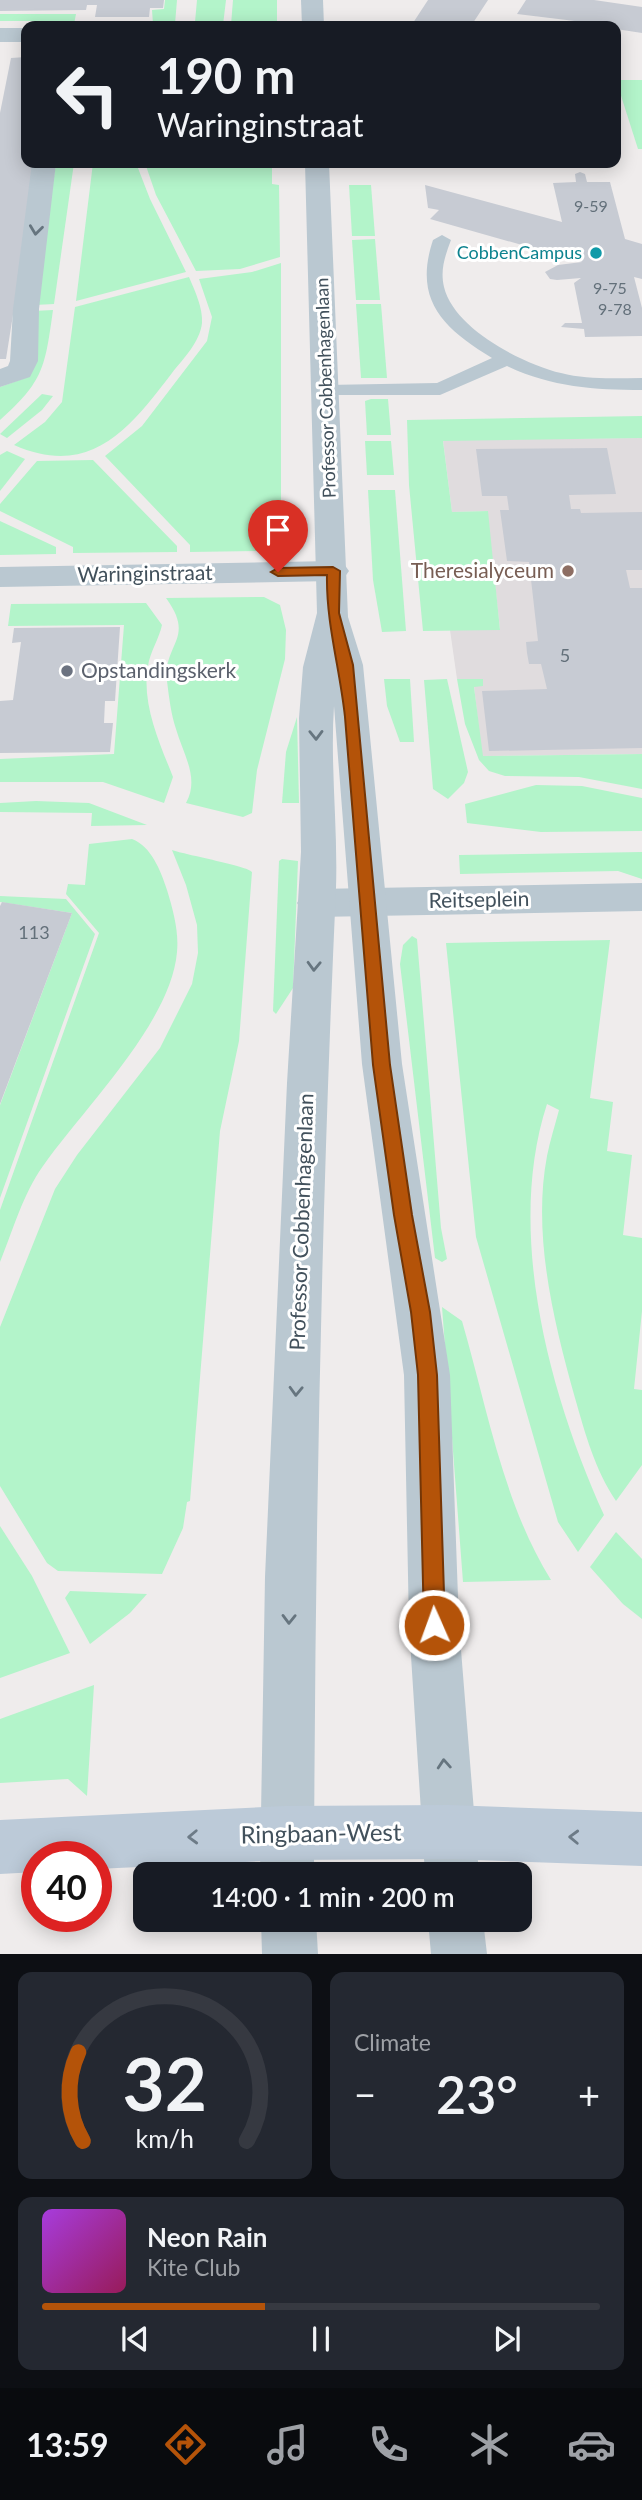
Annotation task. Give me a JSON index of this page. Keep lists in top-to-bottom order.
{
  "streets": {
    "main road": ["Ringbaan-West"],
    "street": ["Professor Cobbenhagenlaan", "Waringinstraat", "Reitseplein"]
  },
  "crossings": [
    ["Professor Cobbenhagenlaan", "Waringinstraat"],
    ["Professor Cobbenhagenlaan", "Reitseplein"],
    ["Professor Cobbenhagenlaan", "Ringbaan-West"]
  ],
  "one_way": ["Ringbaan-West"],
  "places": ["CobbenCampus", "Theresialyceum", "Opstandingskerk"],
  "house_numbers": [
    "9-59",
    "9-75",
    "9-78",
    "5",
    "113"
  ],
  "page": {
    "turn": ["190 m", "Waringinstraat"],
    "limit": "40",
    "trip": "14:00 · 1 min · 200 m",
    "tile": "Climate",
    "heat": ["−", "23°", "+"],
    "song": ["Neon Rain", "Kite Club"],
    "tabs": "13:59",
    "gauge": ["32", "km/h"]
  }
}
